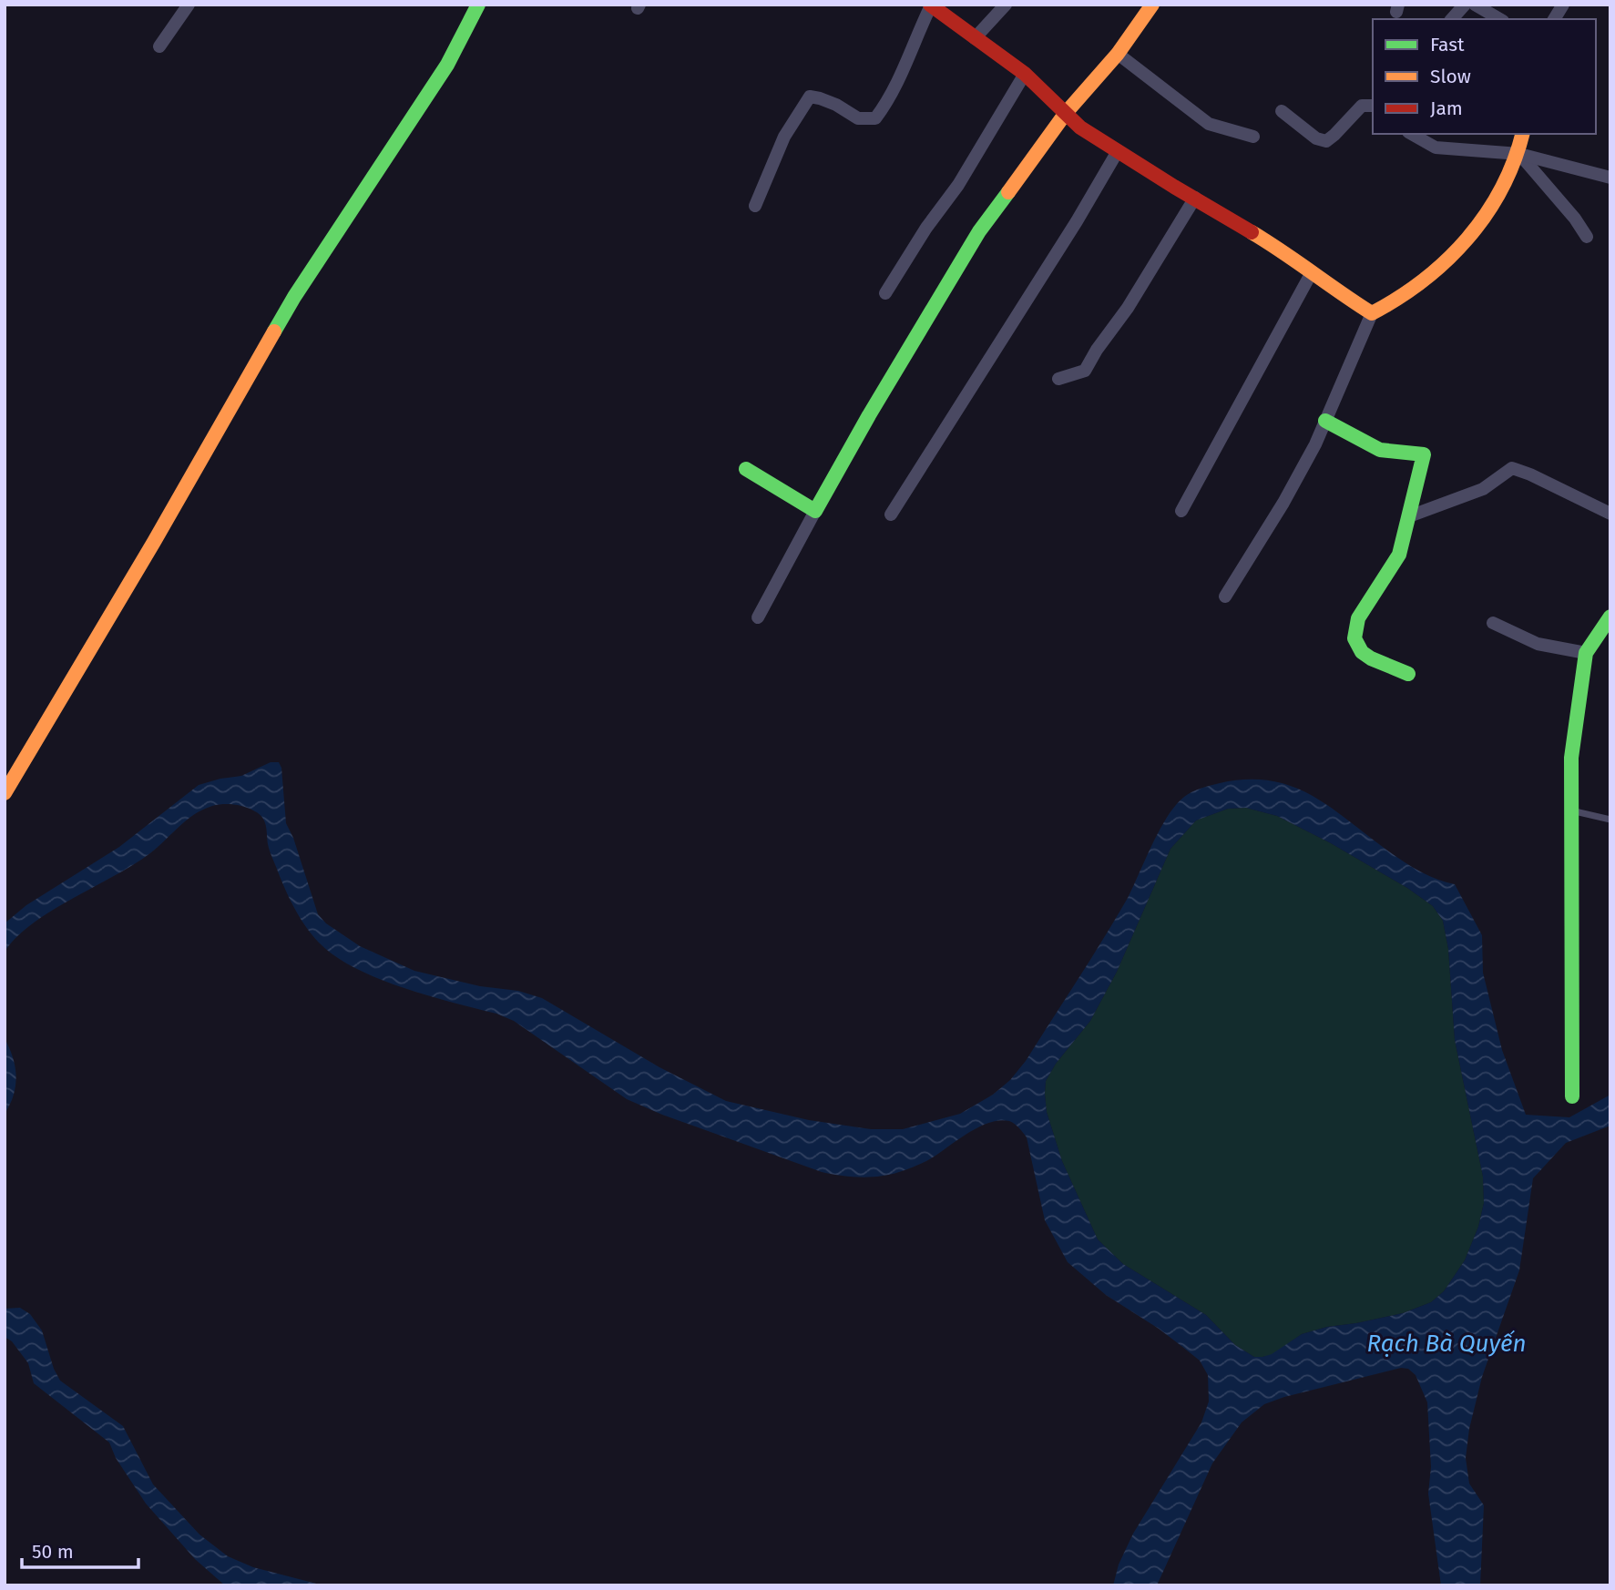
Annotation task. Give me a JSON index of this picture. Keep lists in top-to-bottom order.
{
  "water": ["Rạch Bà Quyến"],
  "legend": ["Fast", "Slow", "Jam"],
  "scale_bar": "50 m"
}
